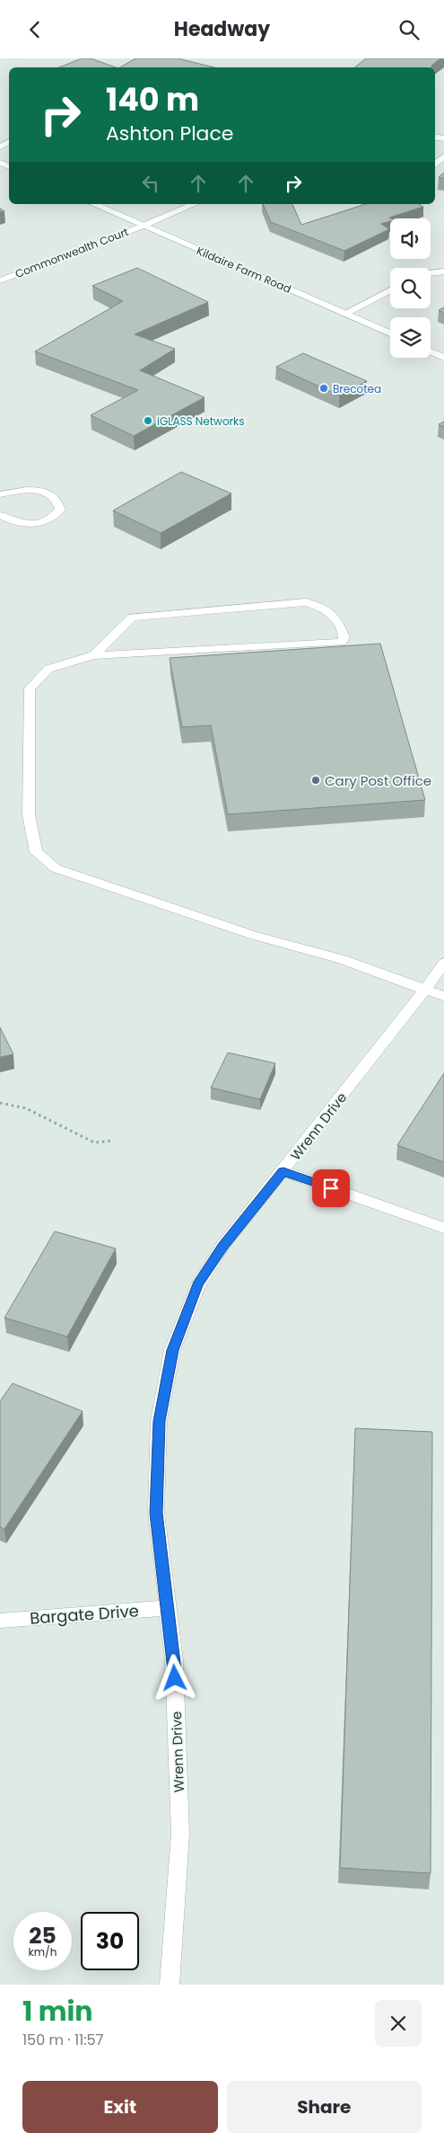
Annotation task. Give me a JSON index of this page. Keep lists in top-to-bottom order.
{
  "streets": {
    "street": [
      "Commonwealth Court",
      "Kildaire Farm Road",
      "Wrenn Drive",
      "Bargate Drive"
    ]
  },
  "crossings": [
    ["Commonwealth Court", "Kildaire Farm Road"],
    ["Wrenn Drive", "Bargate Drive"]
  ],
  "places": ["Brecotea", "iGLASS Networks", "Cary Post Office"],
  "page": {
    "header": "Headway",
    "turn": ["140 m", "Ashton Place"],
    "speed": "25 km/h",
    "limit": "30",
    "heading": ["1 min", "150 m · 11:57"],
    "buttons": ["Exit", "Share"]
  }
}
